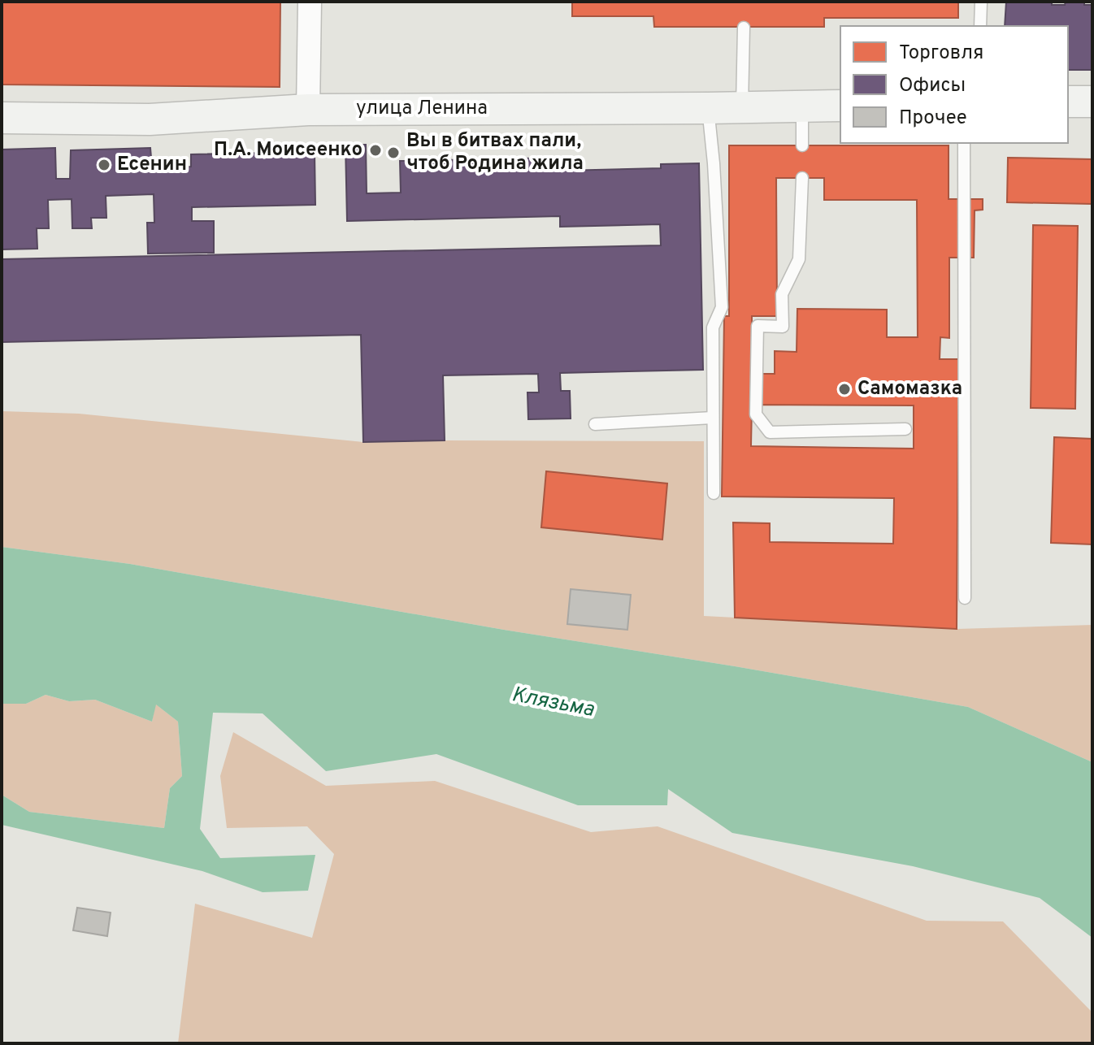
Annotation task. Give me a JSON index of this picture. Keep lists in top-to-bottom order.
{
  "streets": {
    "main road": ["улица Ленина"]
  },
  "water": ["Клязьма"],
  "places": [
    "П.А. Моисеенко",
    "Вы в битвах пали, чтоб Родина жила",
    "Есенин",
    "Самомазка"
  ],
  "legend": ["Торговля", "Офисы", "Прочее"]
}
